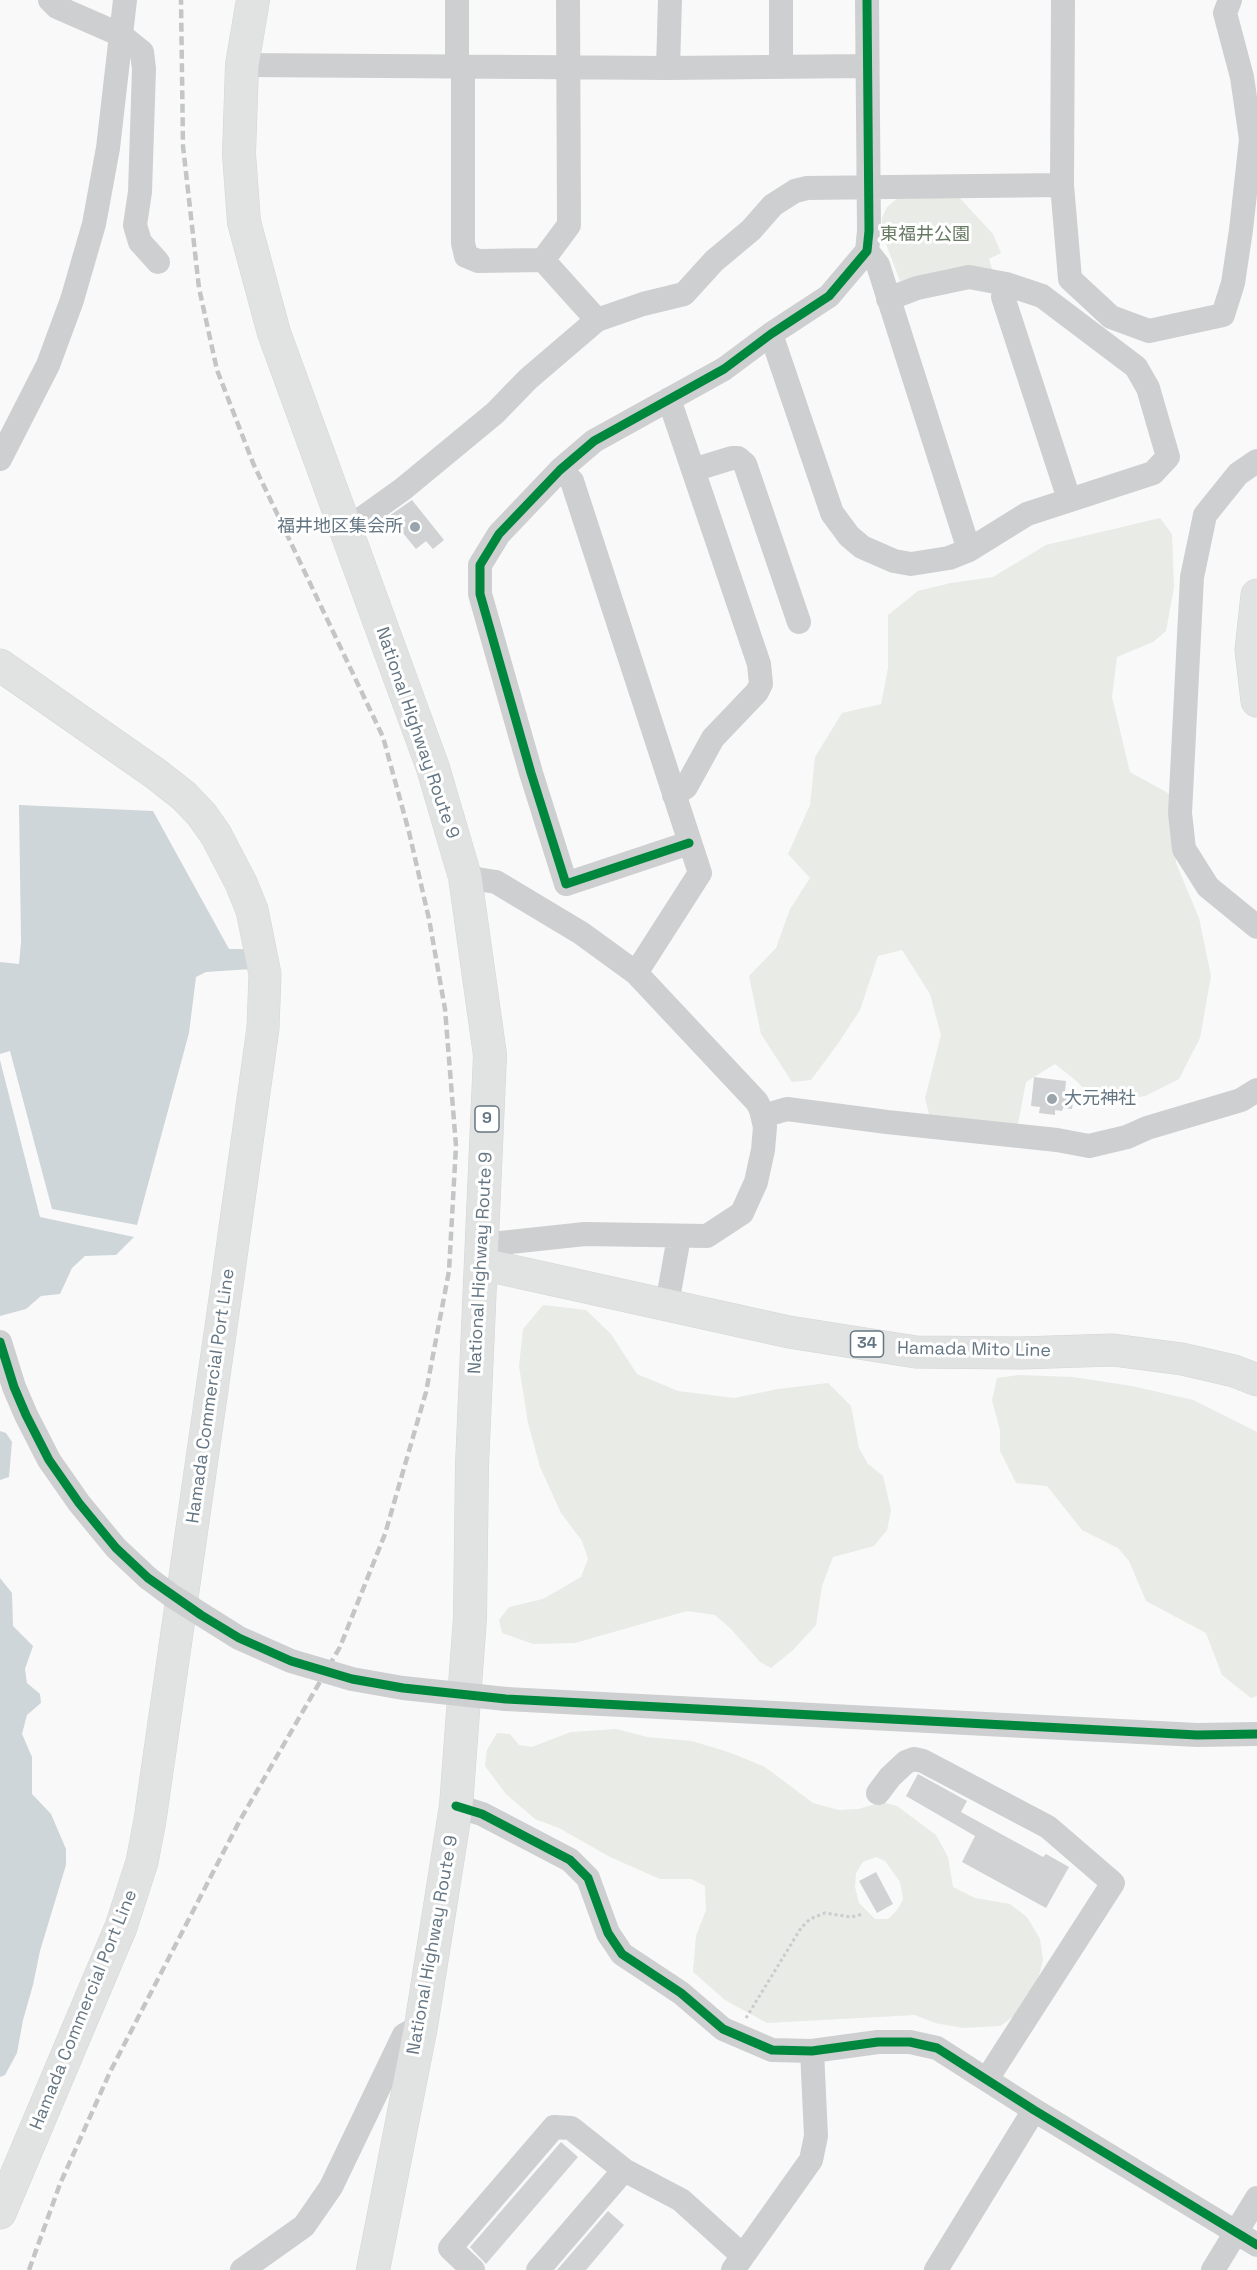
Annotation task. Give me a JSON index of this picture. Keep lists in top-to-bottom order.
{
  "streets": {
    "highway": ["National Highway Route 9", "9"],
    "main road": ["34", "Hamada Mito Line", "Hamada Commercial Port Line"]
  },
  "crossings": [
    ["National Highway Route 9", "Hamada Mito Line"]
  ],
  "parks": ["東福井公園"],
  "places": ["福井地区集会所", "大元神社"]
}
